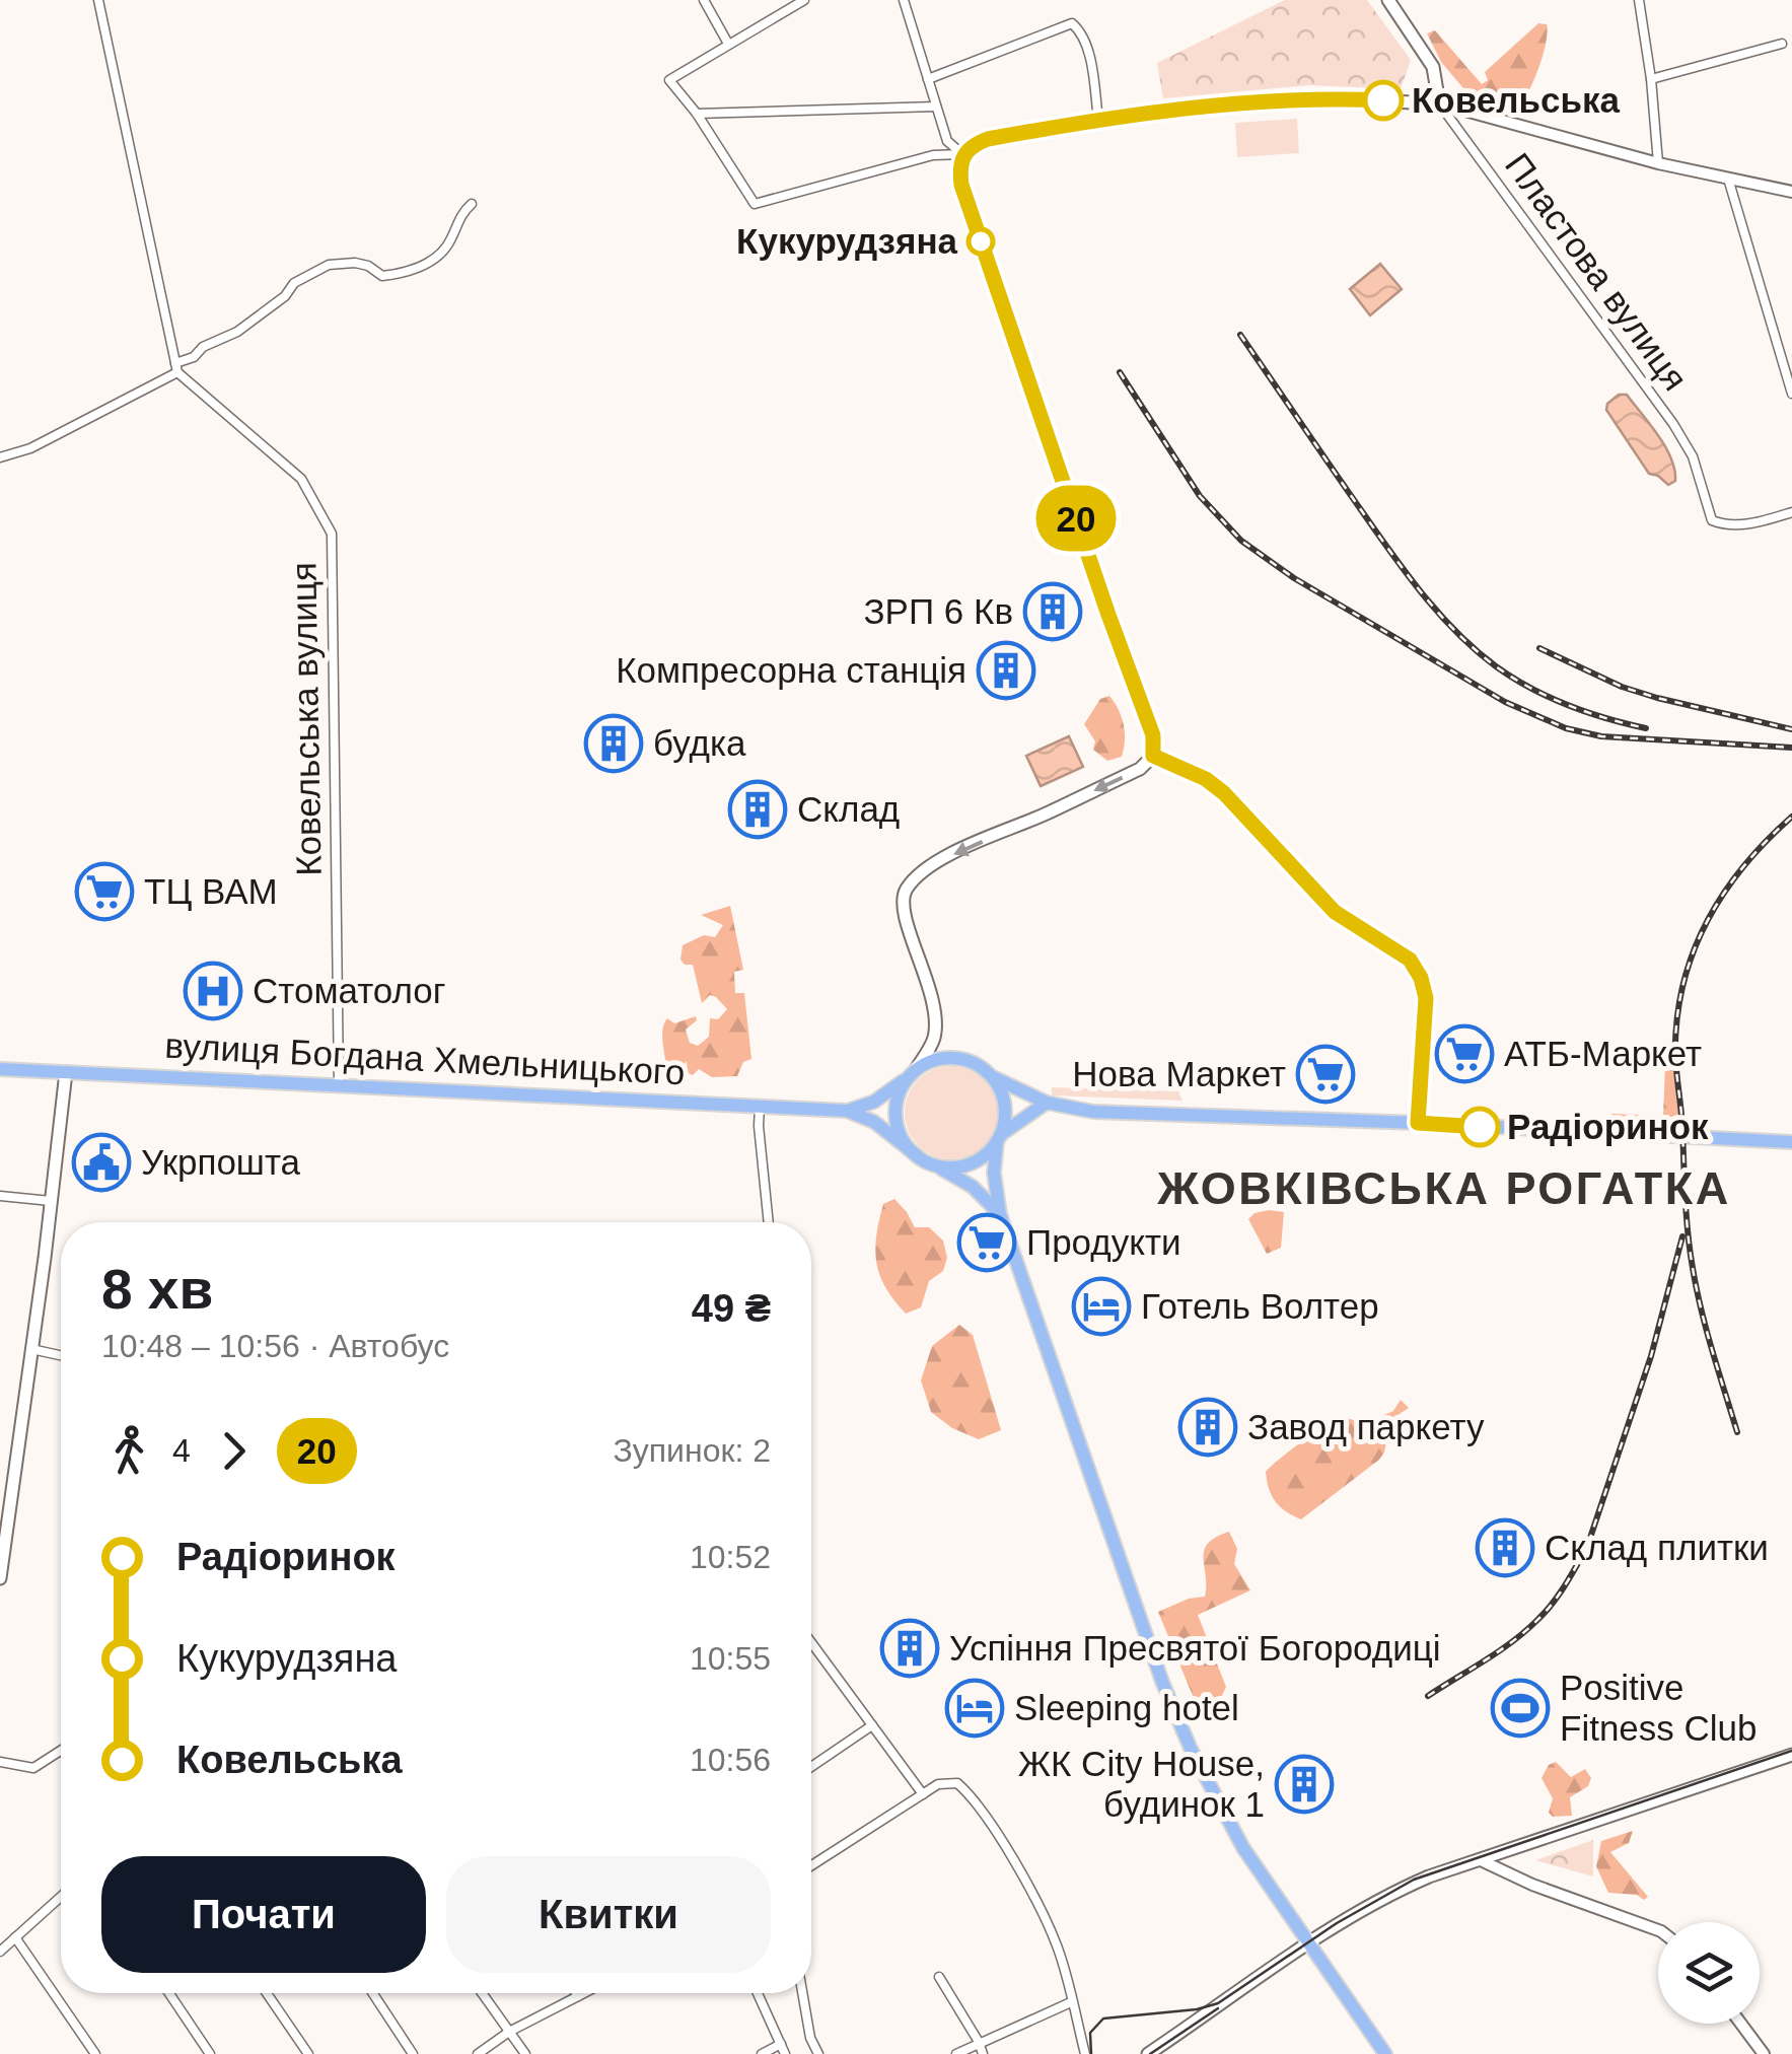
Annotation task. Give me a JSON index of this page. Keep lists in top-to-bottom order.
{
  "streets": {
    "main road": ["Пластова вулиця", "вулиця Богдана Хмельницького"],
    "street": ["Ковельська вулиця"]
  },
  "crossings": [
    ["Ковельська вулиця", "вулиця Богдана Хмельницького"]
  ],
  "districts": ["ЖОВКІВСЬКА РОГАТКА"],
  "places": {
    "other": ["Ковельська", "Кукурудзяна", "Радіоринок"],
    "building": [
      "ЗРП 6 Кв",
      "Компресорна станція",
      "будка",
      "Склад",
      "Завод паркету",
      "Склад плитки",
      "Успіння Пресвятої Богородиці",
      "ЖК City House, будинок 1"
    ],
    "supermarket": [
      "ТЦ ВАМ",
      "АТБ-Маркет",
      "Нова Маркет",
      "Продукти"
    ],
    "hospital": ["Стоматолог"],
    "public building": ["Укрпошта"],
    "hotel": ["Готель Волтер", "Sleeping hotel"],
    "sports": ["Positive Fitness Club"]
  },
  "lines": ["bus line 20"],
  "page": {
    "on_map": "20",
    "heading": ["8 хв", "10:48 – 10:56 · Автобус", "49 ₴"],
    "legs": ["4", "20", "Зупинок: 2"],
    "list": [
      {
        "name": "Радіоринок",
        "value": "10:52"
      },
      {
        "name": "Кукурудзяна",
        "value": "10:55"
      },
      {
        "name": "Ковельська",
        "value": "10:56"
      }
    ],
    "buttons": ["Почати", "Квитки"]
  }
}
